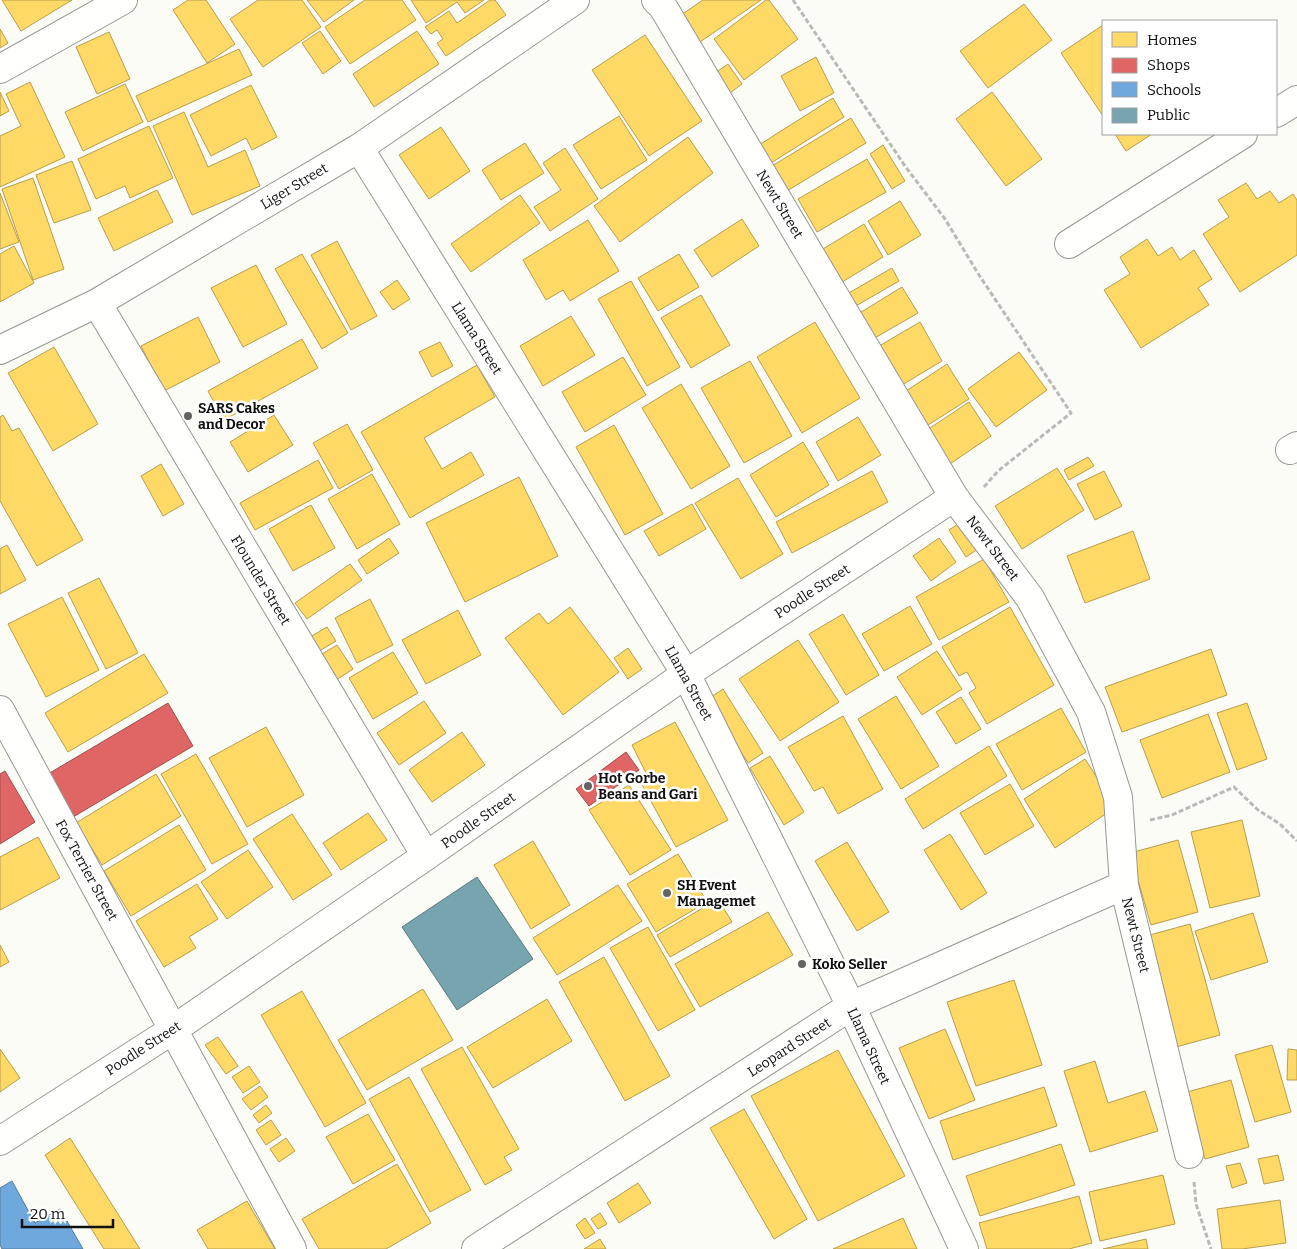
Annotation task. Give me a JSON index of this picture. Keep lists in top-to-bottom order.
{
  "streets": {
    "street": [
      "Liger Street",
      "Newt Street",
      "Llama Street",
      "Flounder Street",
      "Poodle Street",
      "Fox Terrier Street",
      "Leopard Street"
    ]
  },
  "crossings": [
    ["Liger Street", "Llama Street"],
    ["Liger Street", "Flounder Street"],
    ["Newt Street", "Poodle Street"],
    ["Newt Street", "Leopard Street"],
    ["Llama Street", "Poodle Street"],
    ["Llama Street", "Leopard Street"],
    ["Flounder Street", "Poodle Street"],
    ["Poodle Street", "Fox Terrier Street"]
  ],
  "places": [
    "SARS Cakes and Decor",
    "Hot Gorbe Beans and Gari",
    "SH Event Managemet",
    "Koko Seller"
  ],
  "legend": [
    "Homes",
    "Shops",
    "Schools",
    "Public"
  ],
  "scale_bar": "20 m"
}
